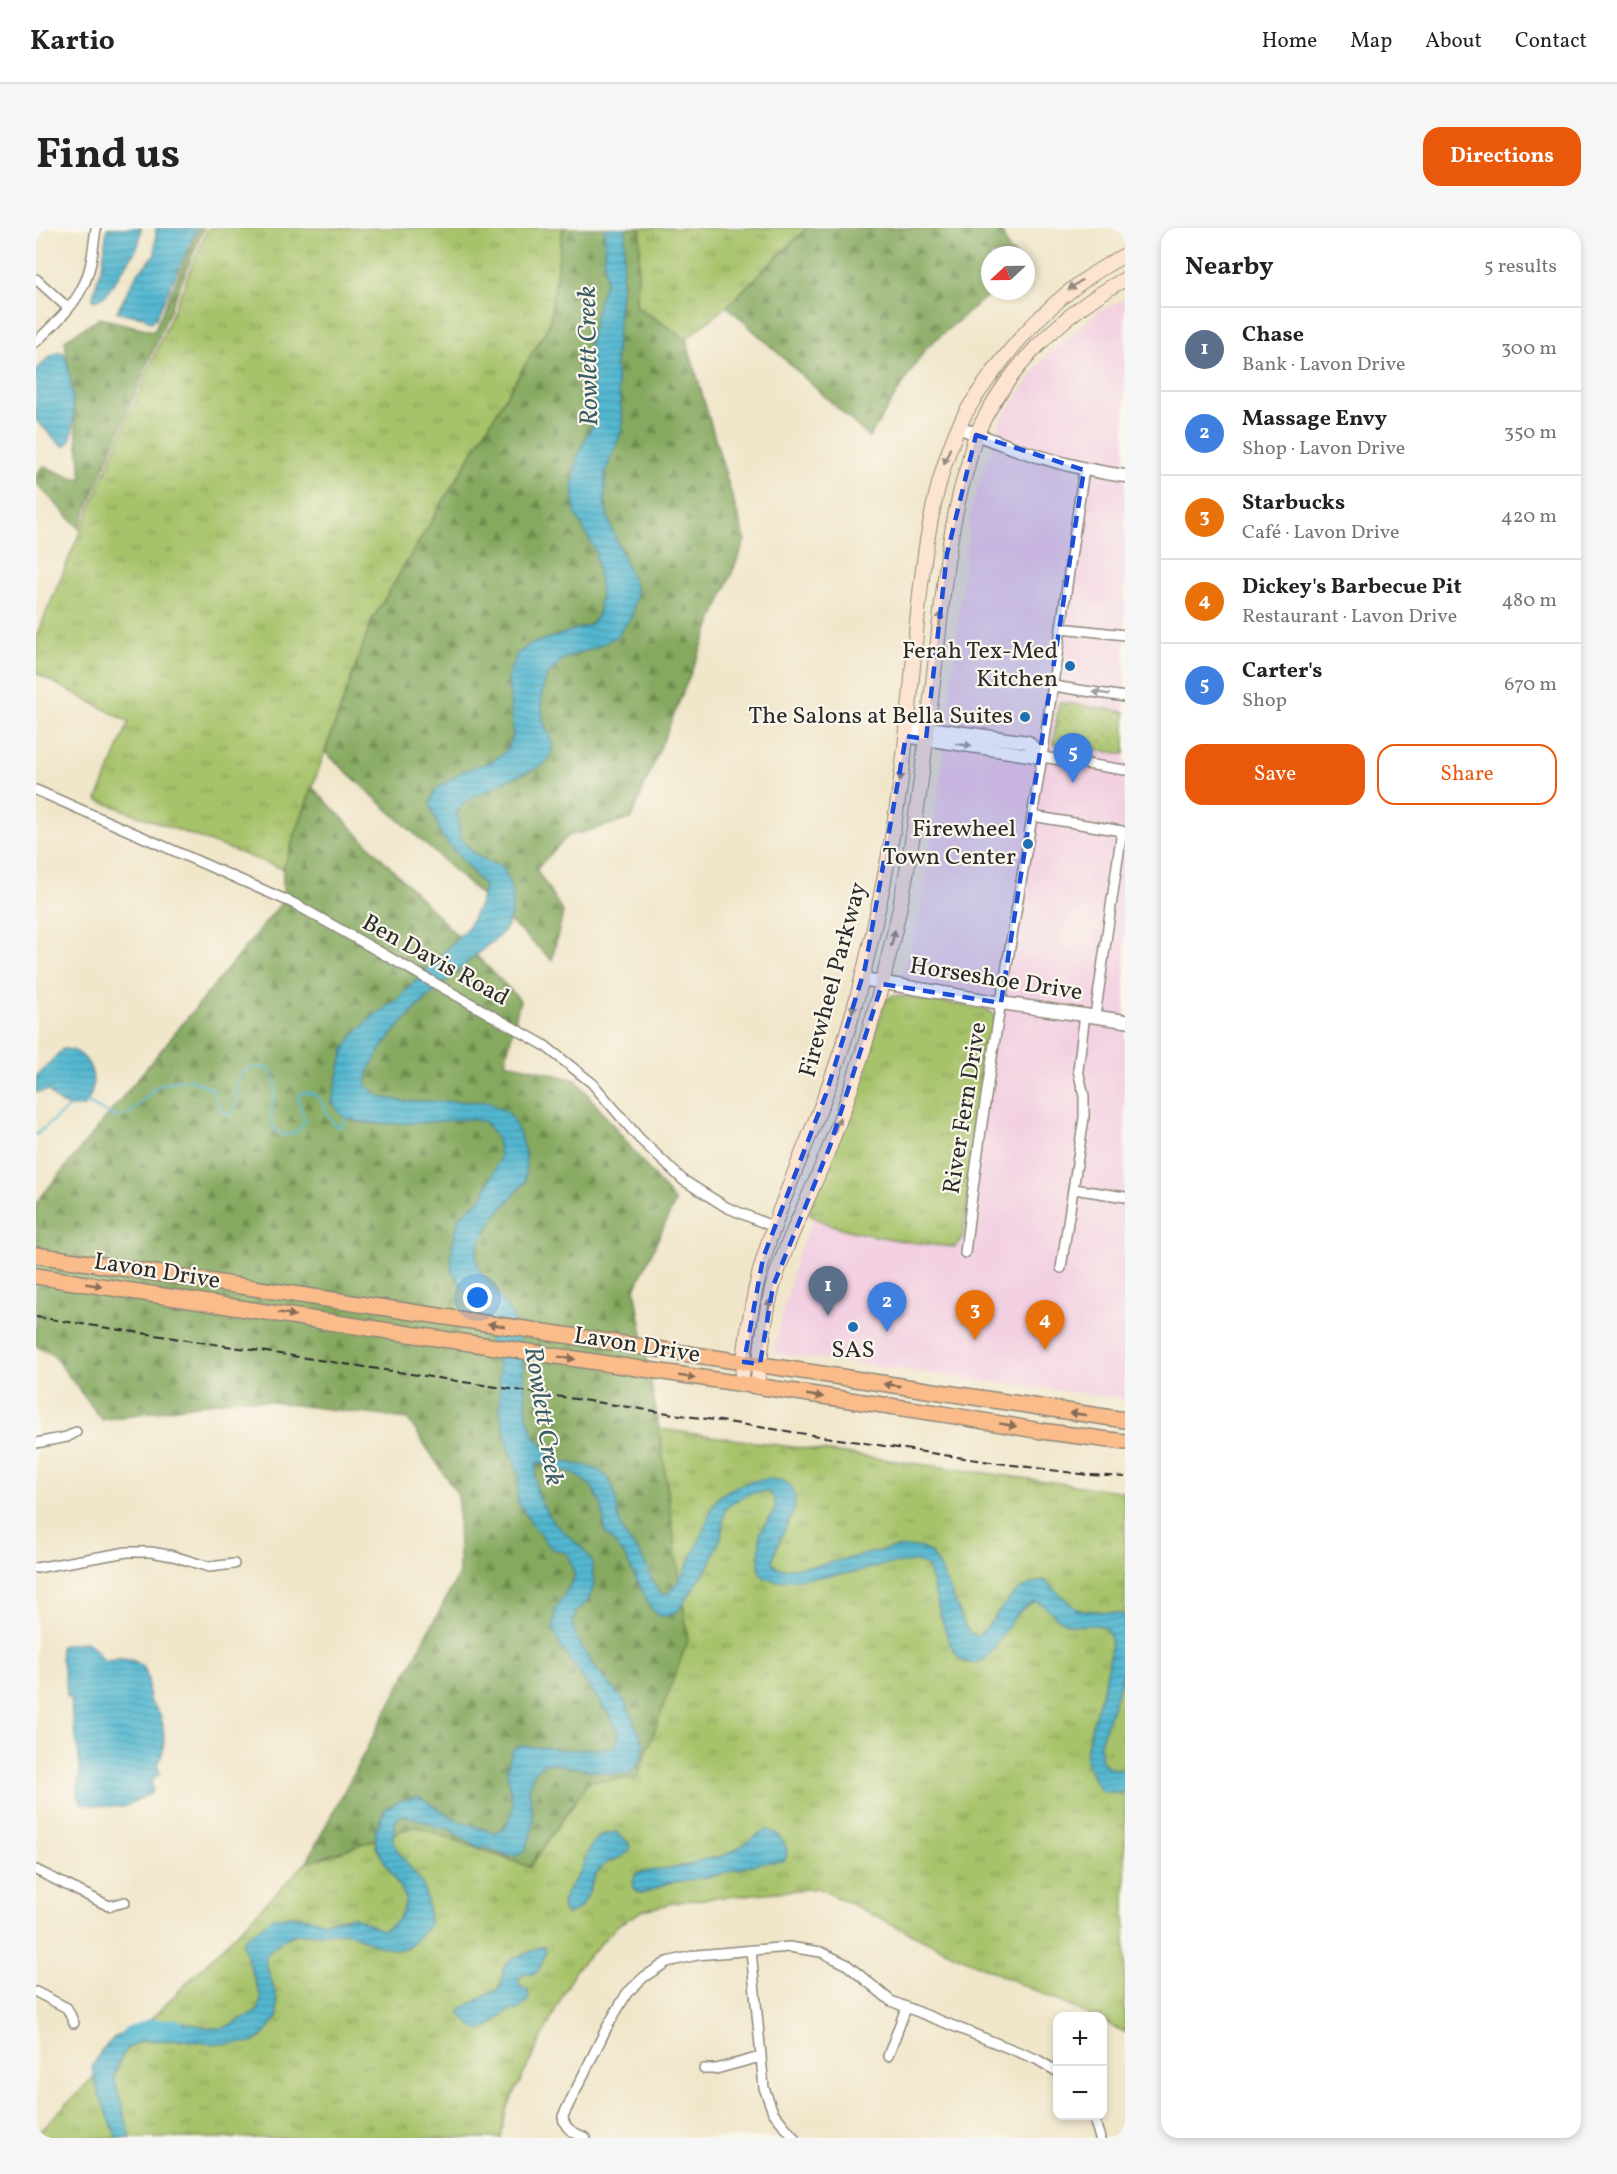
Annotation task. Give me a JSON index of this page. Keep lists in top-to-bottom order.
{
  "streets": {
    "main road": ["Firewheel Parkway", "Lavon Drive"],
    "street": ["Ben Davis Road", "Horseshoe Drive", "River Fern Drive"]
  },
  "crossings": [
    ["Ben Davis Road", "Firewheel Parkway"],
    ["Firewheel Parkway", "Horseshoe Drive"],
    ["Firewheel Parkway", "Lavon Drive"],
    ["Horseshoe Drive", "River Fern Drive"]
  ],
  "water": ["Rowlett Creek"],
  "places": [
    "Ferah Tex-Med Kitchen",
    "The Salons at Bella Suites",
    "Firewheel Town Center",
    "SAS"
  ],
  "north": "left",
  "page": {
    "header": "Kartio",
    "nav": [
      "Home",
      "Map",
      "About",
      "Contact"
    ],
    "title": "Find us",
    "buttons": [
      "Directions",
      ["Save", "Share"]
    ],
    "heading": ["Nearby", "5 results"],
    "list": [
      {
        "mark": "1",
        "name": "Chase",
        "note": "Bank · Lavon Drive",
        "value": "300 m"
      },
      {
        "mark": "2",
        "name": "Massage Envy",
        "note": "Shop · Lavon Drive",
        "value": "350 m"
      },
      {
        "mark": "3",
        "name": "Starbucks",
        "note": "Café · Lavon Drive",
        "value": "420 m"
      },
      {
        "mark": "4",
        "name": "Dickey's Barbecue Pit",
        "note": "Restaurant · Lavon Drive",
        "value": "480 m"
      },
      {
        "mark": "5",
        "name": "Carter's",
        "note": "Shop",
        "value": "670 m"
      }
    ],
    "pins": [
      "5",
      "1",
      "2",
      "3",
      "4"
    ],
    "map_buttons": ["+", "−"]
  }
}
